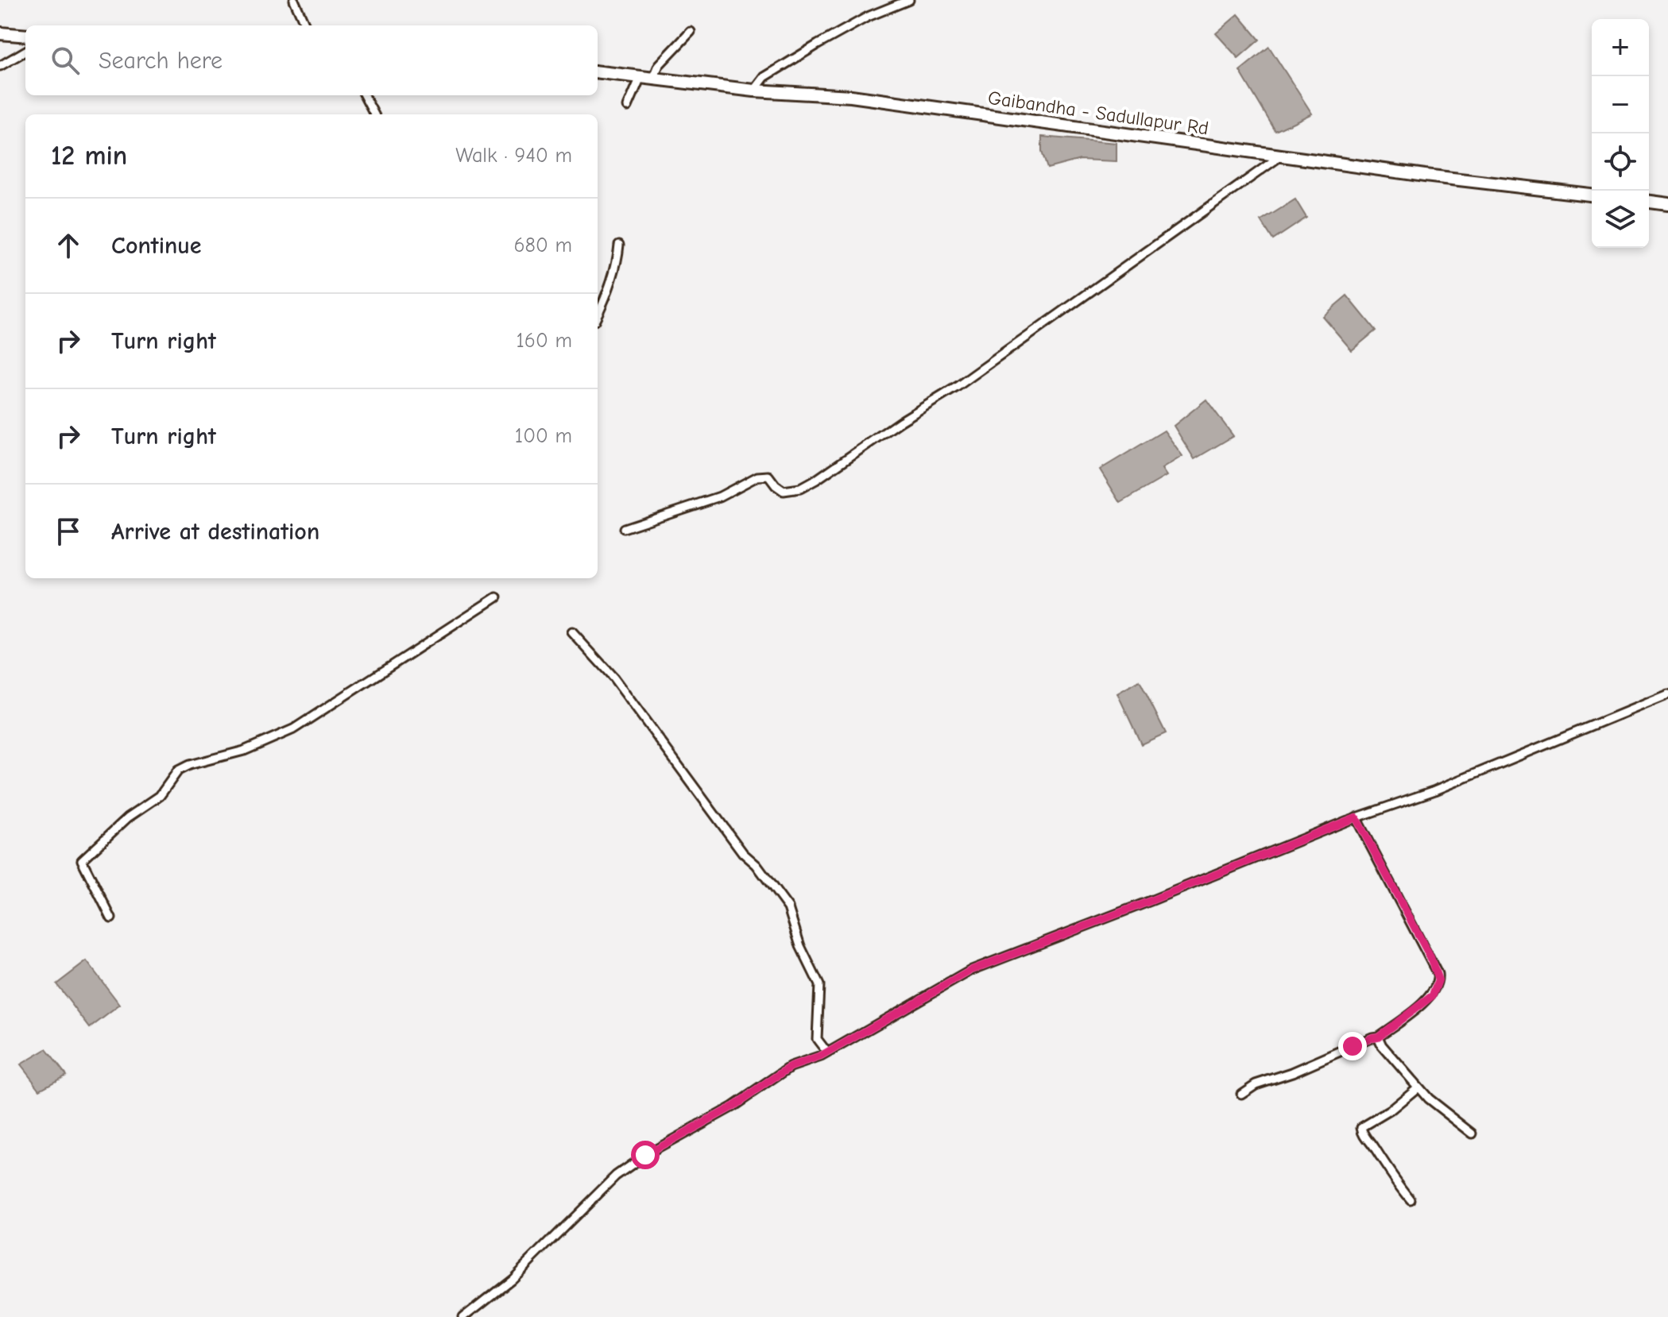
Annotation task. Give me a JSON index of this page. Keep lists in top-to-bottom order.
{
  "streets": {
    "main road": ["Gaibandha - Sadullapur Rd"]
  },
  "page": {
    "map_buttons": ["+", "−"],
    "search": "Search here",
    "heading": ["12 min", "Walk · 940 m"],
    "list": [
      ["Continue", "680 m"],
      ["Turn right", "160 m"],
      ["Turn right", "100 m"],
      "Arrive at destination"
    ]
  }
}
